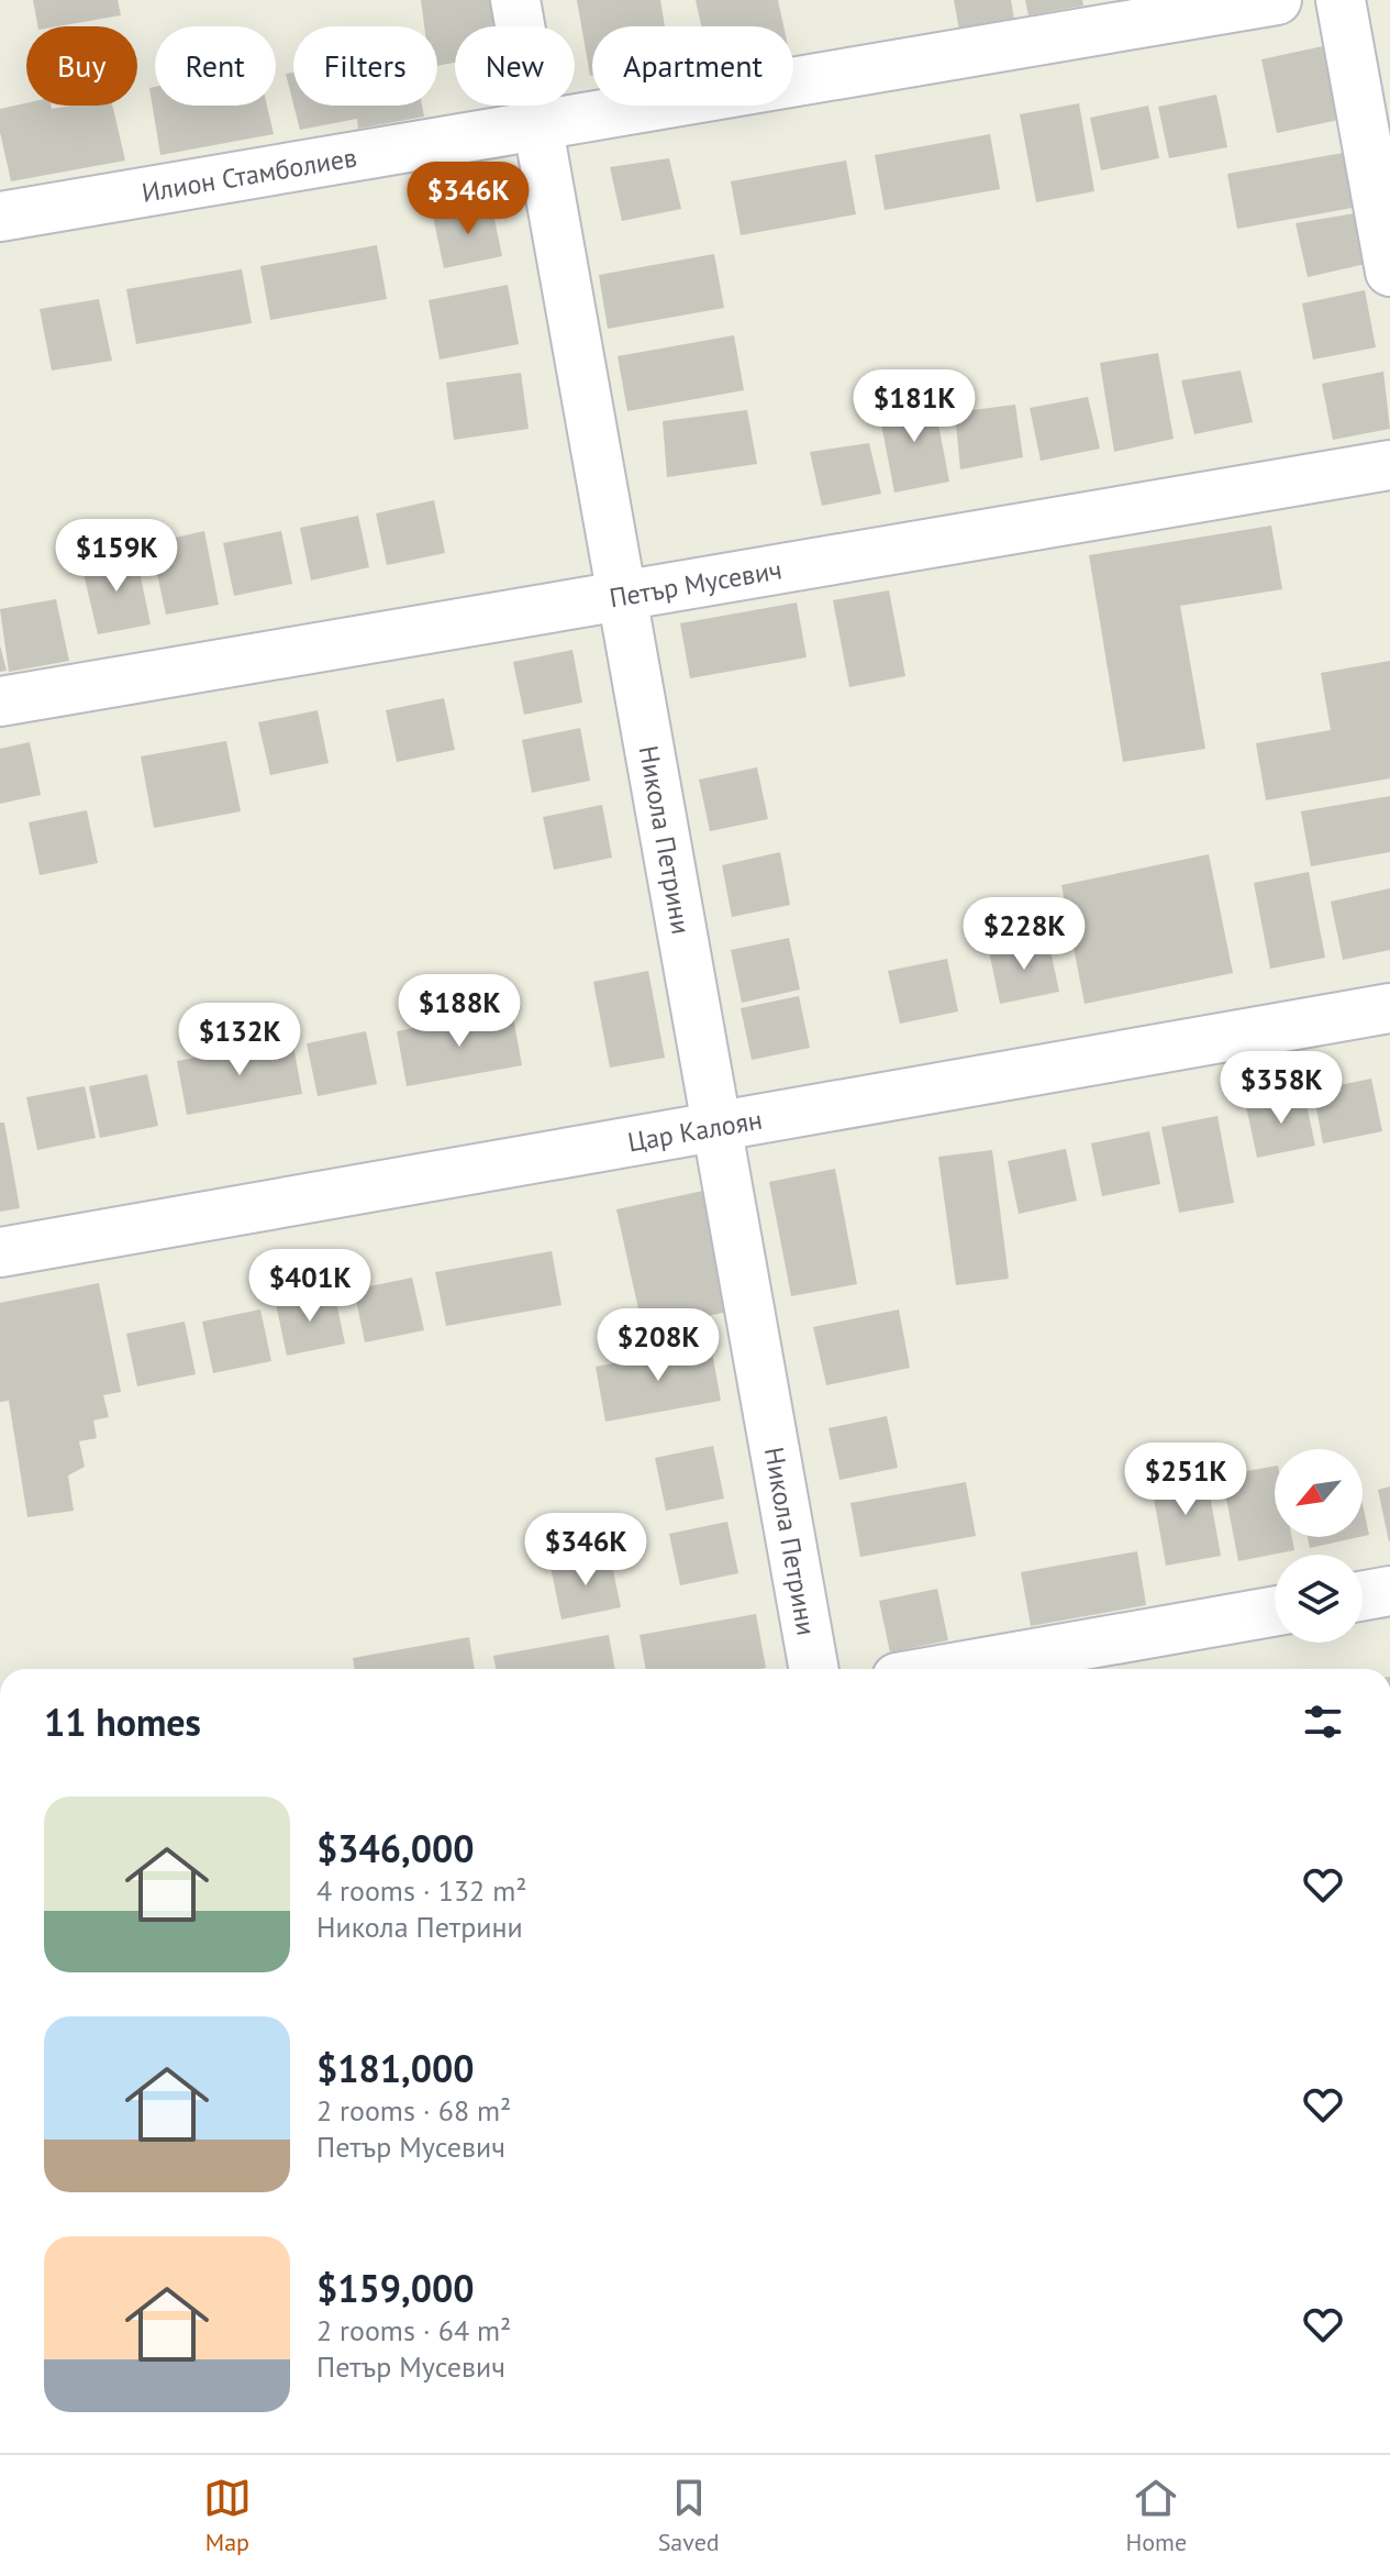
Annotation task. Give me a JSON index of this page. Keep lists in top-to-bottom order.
{
  "streets": {
    "street": [
      "Илион Стамболиев",
      "Петър Мусевич",
      "Никола Петрини",
      "Цар Калоян"
    ]
  },
  "crossings": [
    ["Илион Стамболиев", "Никола Петрини"],
    ["Петър Мусевич", "Никола Петрини"],
    ["Никола Петрини", "Цар Калоян"]
  ],
  "north": "bottom left",
  "page": {
    "chip": [
      "Buy",
      "Rent",
      "Filters",
      "New",
      "Apartment"
    ],
    "price": [
      "$346K",
      "$181K",
      "$159K",
      "$228K",
      "$188K",
      "$132K",
      "$358K",
      "$401K",
      "$208K",
      "$251K",
      "$346K"
    ],
    "heading": "11 homes",
    "list": [
      {
        "name": "$346,000",
        "note": "4 rooms · 132 m² · Никола Петрини"
      },
      {
        "name": "$181,000",
        "note": "2 rooms · 68 m² · Петър Мусевич"
      },
      {
        "name": "$159,000",
        "note": "2 rooms · 64 m² · Петър Мусевич"
      }
    ],
    "tabs": ["Map", "Saved", "Home"]
  }
}
